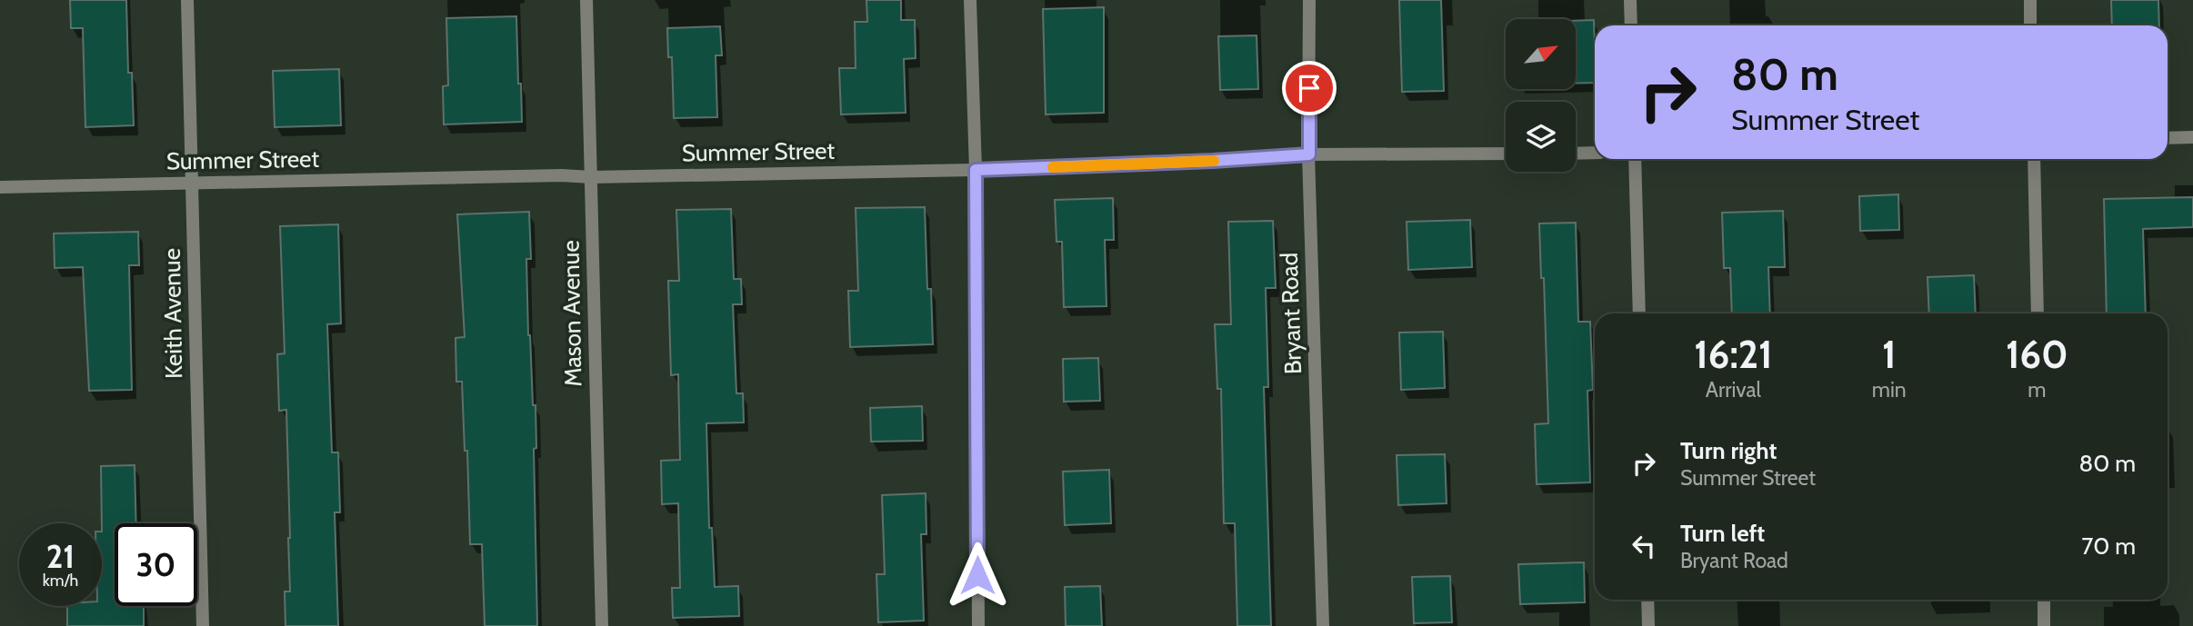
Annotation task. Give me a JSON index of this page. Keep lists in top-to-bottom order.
{
  "streets": {
    "street": [
      "Summer Street",
      "Keith Avenue",
      "Mason Avenue",
      "Bryant Road"
    ]
  },
  "crossings": [
    ["Summer Street", "Keith Avenue"],
    ["Summer Street", "Mason Avenue"],
    ["Summer Street", "Bryant Road"]
  ],
  "north": "top right",
  "page": {
    "turn": ["80 m", "Summer Street"],
    "eta": [
      "16:21",
      "Arrival",
      "1",
      "min",
      "160",
      "m"
    ],
    "list": [
      {
        "name": "Turn right",
        "note": "Summer Street",
        "value": "80 m"
      },
      {
        "name": "Turn left",
        "note": "Bryant Road",
        "value": "70 m"
      }
    ],
    "speed": "21 km/h",
    "limit": "30"
  }
}
